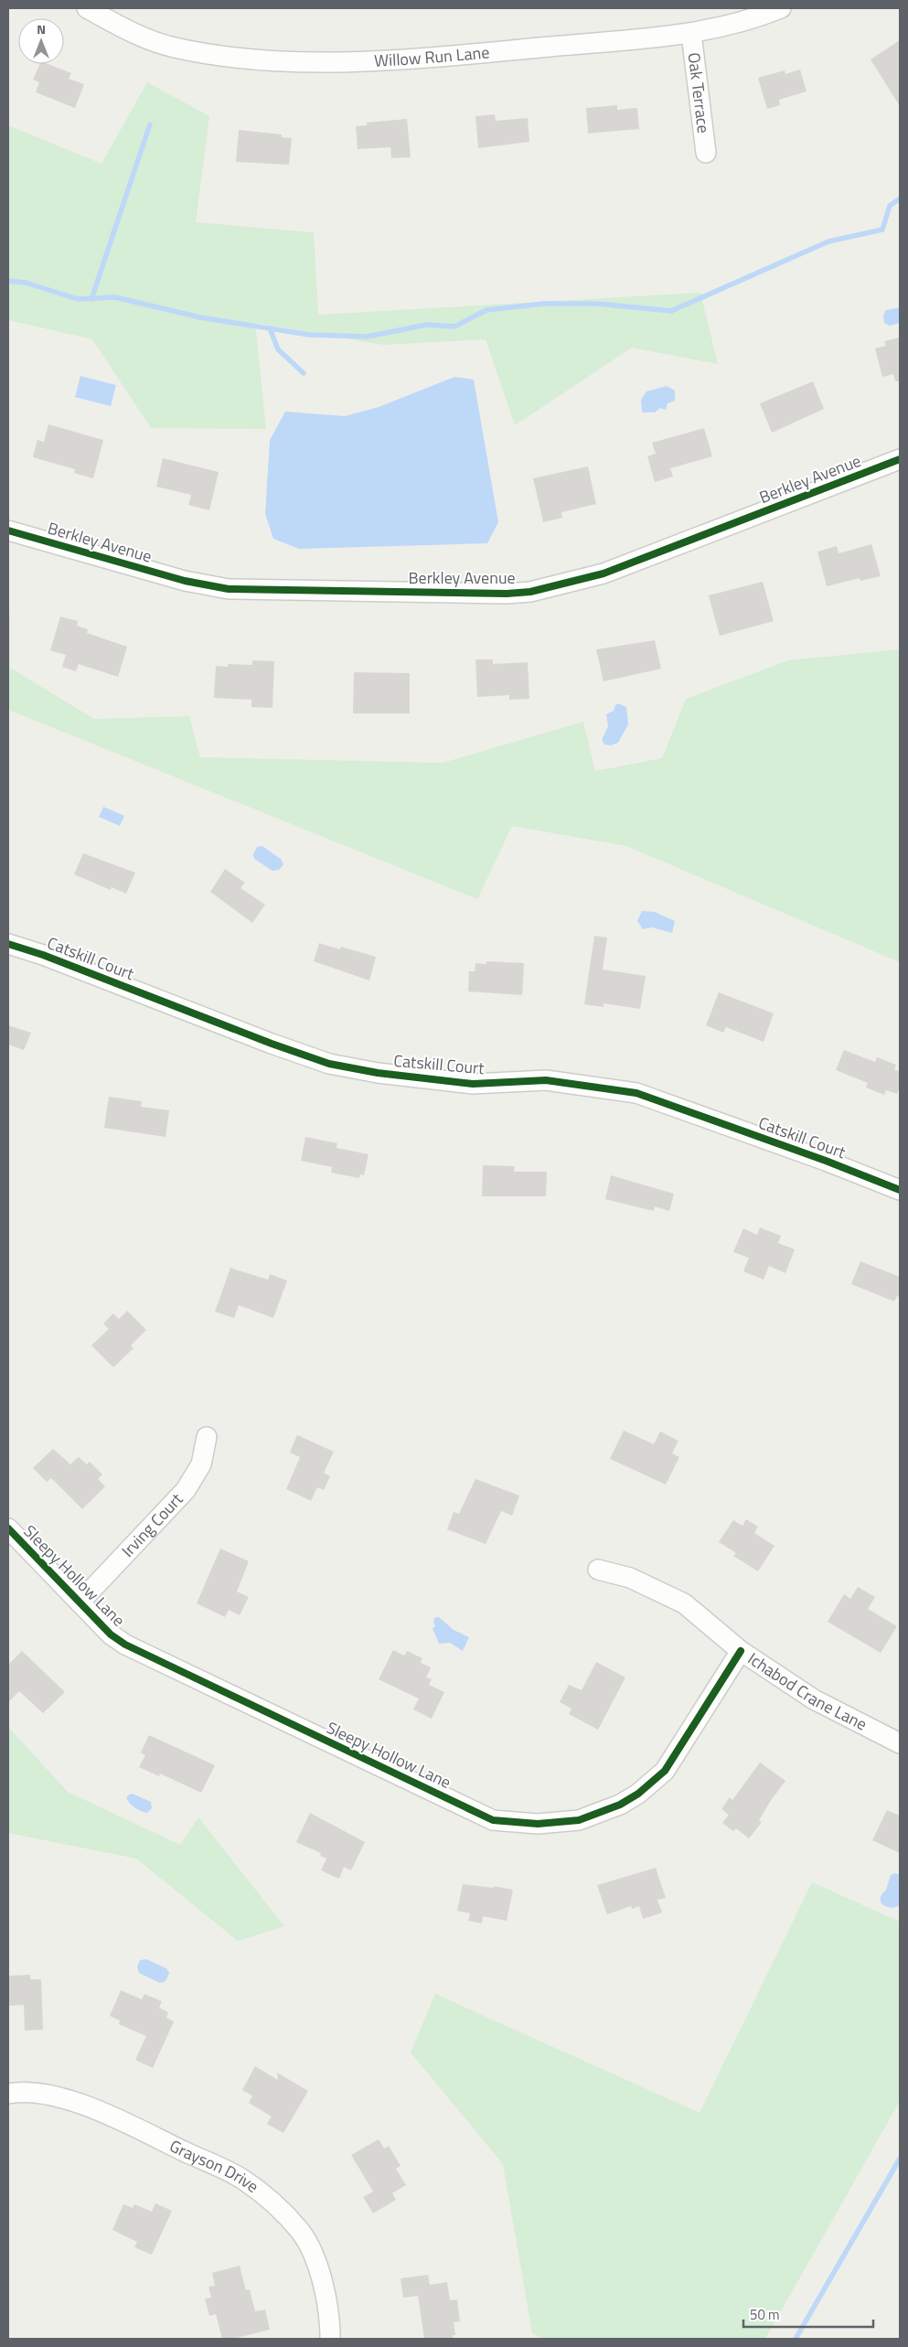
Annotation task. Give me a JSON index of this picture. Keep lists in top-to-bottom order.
{
  "streets": {
    "street": [
      "Willow Run Lane",
      "Oak Terrace",
      "Berkley Avenue",
      "Catskill Court",
      "Irving Court",
      "Sleepy Hollow Lane",
      "Ichabod Crane Lane",
      "Grayson Drive"
    ]
  },
  "crossings": [
    ["Willow Run Lane", "Oak Terrace"],
    ["Irving Court", "Sleepy Hollow Lane"],
    ["Sleepy Hollow Lane", "Ichabod Crane Lane"]
  ],
  "scale_bar": "50 m",
  "north": "top"
}
